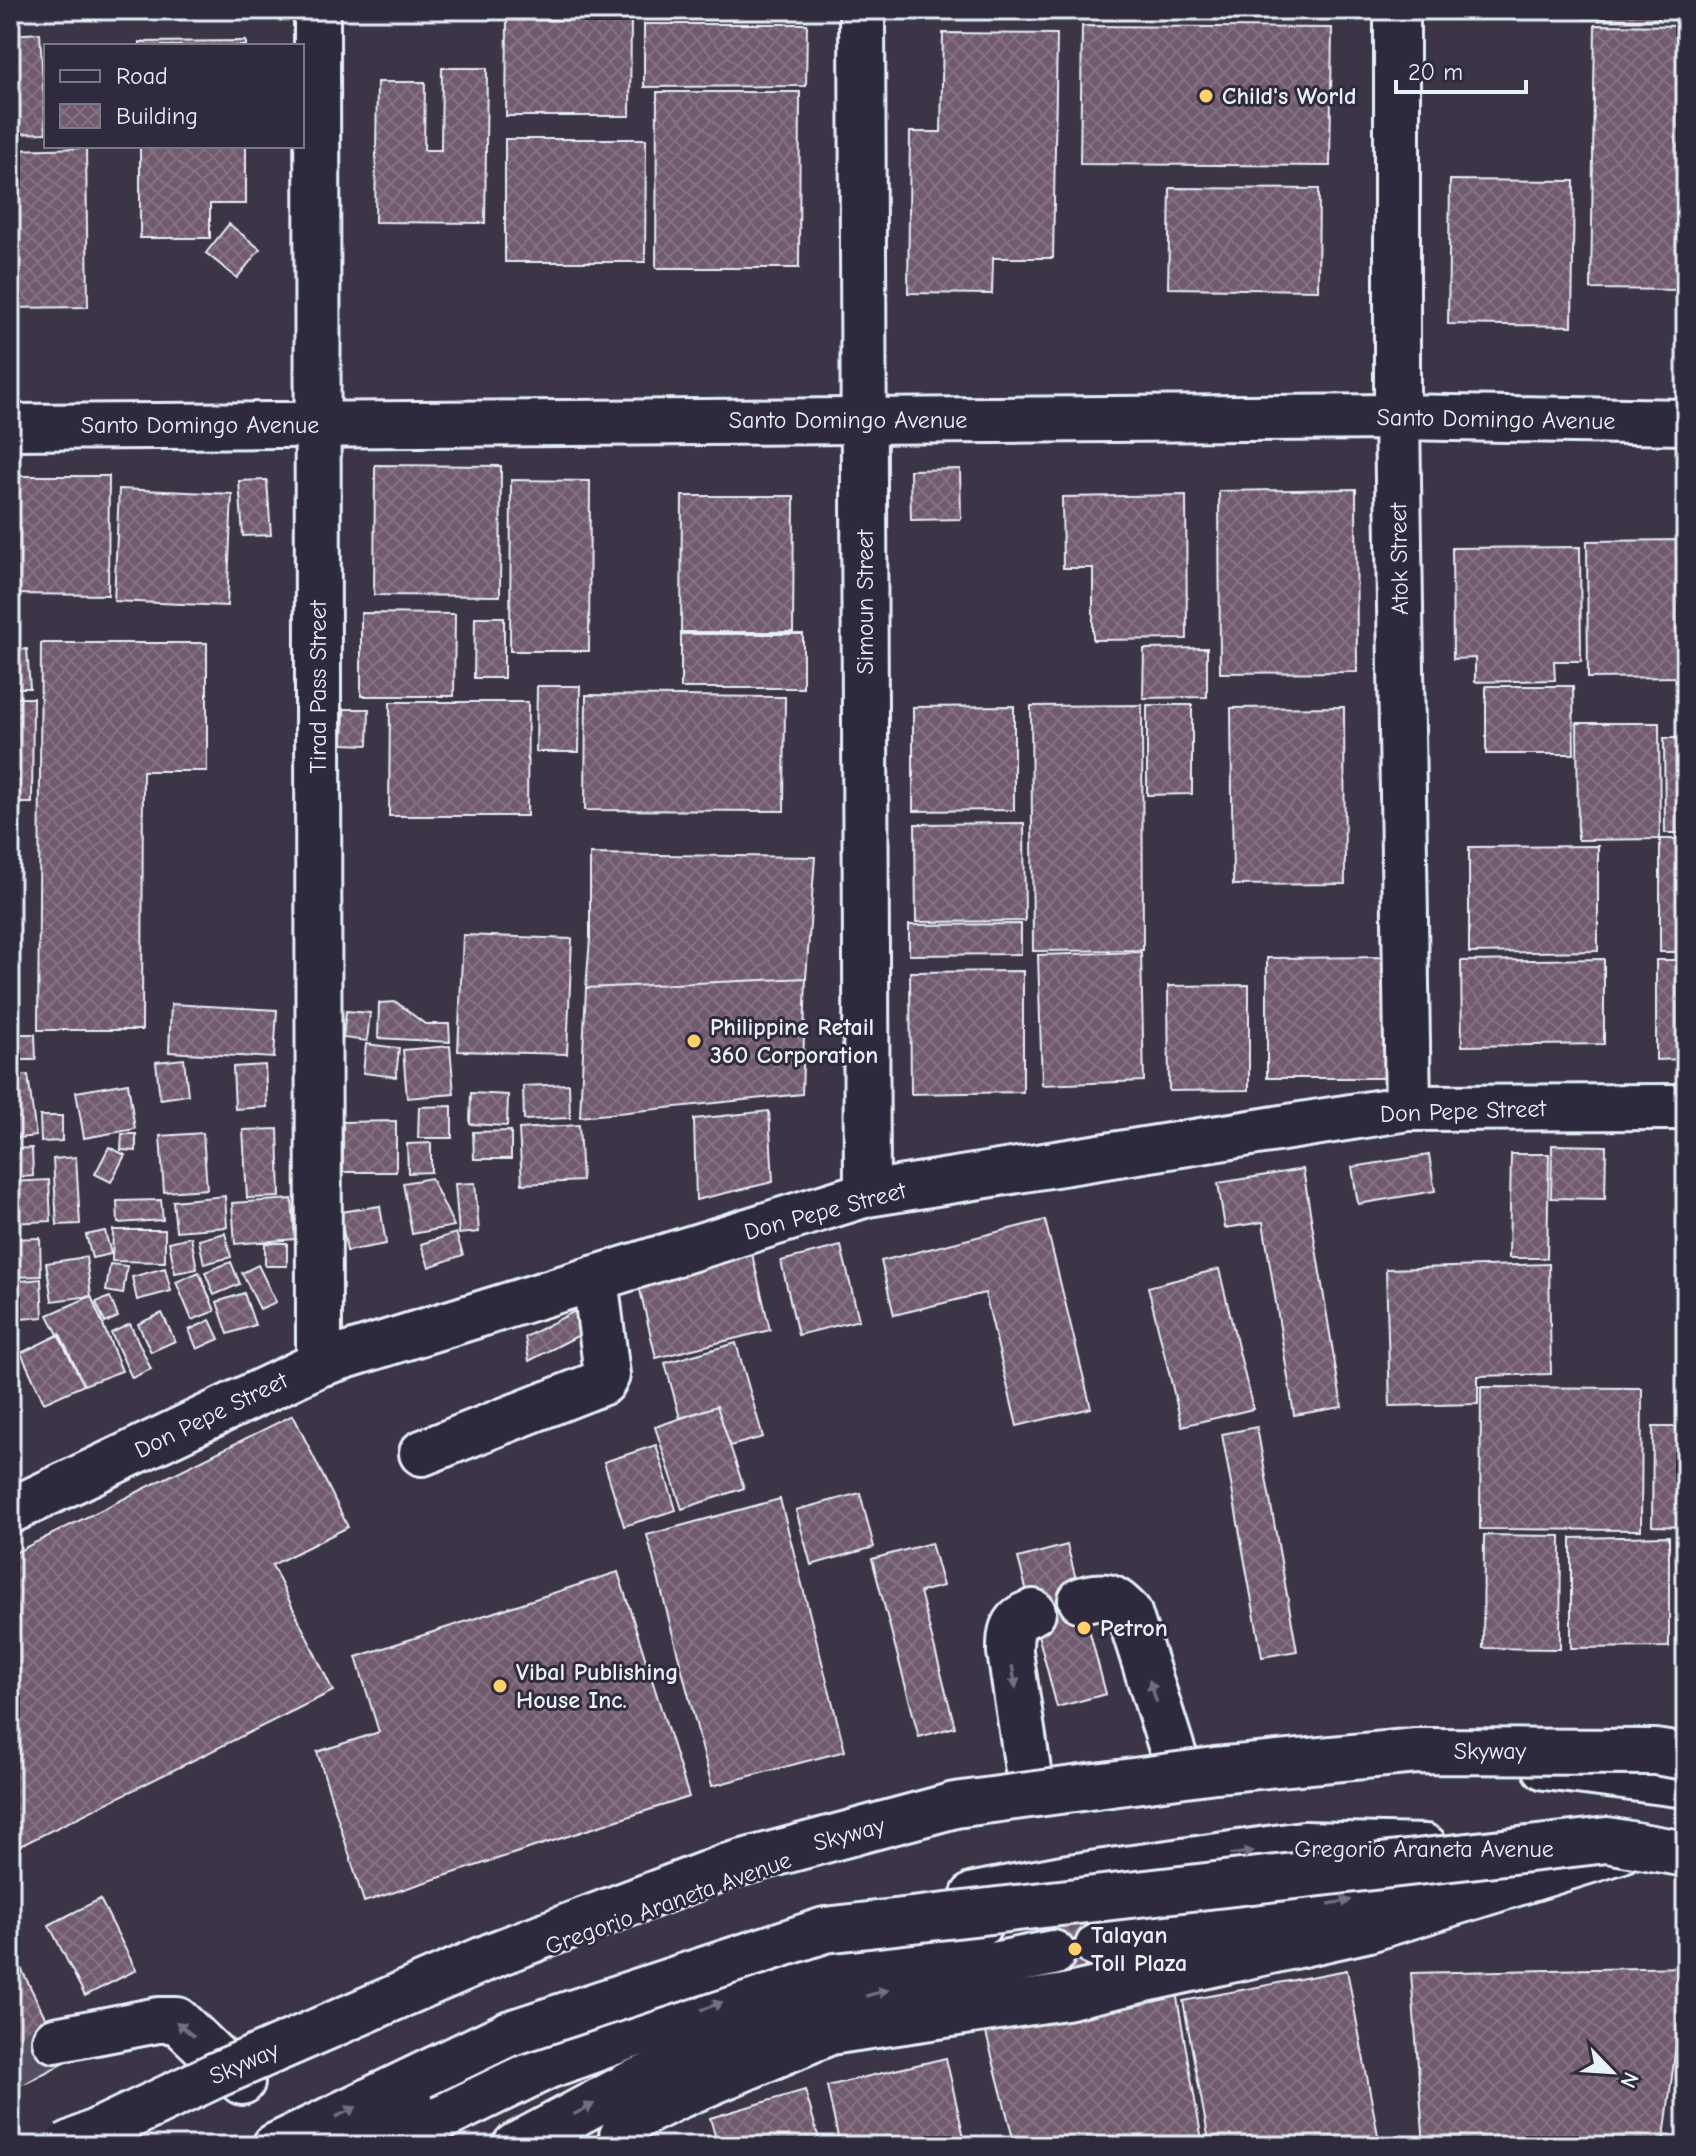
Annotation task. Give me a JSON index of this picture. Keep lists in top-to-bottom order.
{
  "streets": {
    "main road": [
      "Santo Domingo Avenue",
      "Atok Street",
      "Simoun Street",
      "Tirad Pass Street",
      "Don Pepe Street",
      "Skyway",
      "Gregorio Araneta Avenue"
    ]
  },
  "crossings": [
    ["Santo Domingo Avenue", "Atok Street"],
    ["Santo Domingo Avenue", "Simoun Street"],
    ["Santo Domingo Avenue", "Tirad Pass Street"],
    ["Atok Street", "Don Pepe Street"],
    ["Simoun Street", "Don Pepe Street"],
    ["Tirad Pass Street", "Don Pepe Street"]
  ],
  "places": [
    "Child's World",
    "Philippine Retail 360 Corporation",
    "Petron",
    "Vibal Publishing House Inc.",
    "Talayan Toll Plaza"
  ],
  "legend": ["Road", "Building"],
  "scale_bar": "20 m",
  "north": "bottom right"
}
